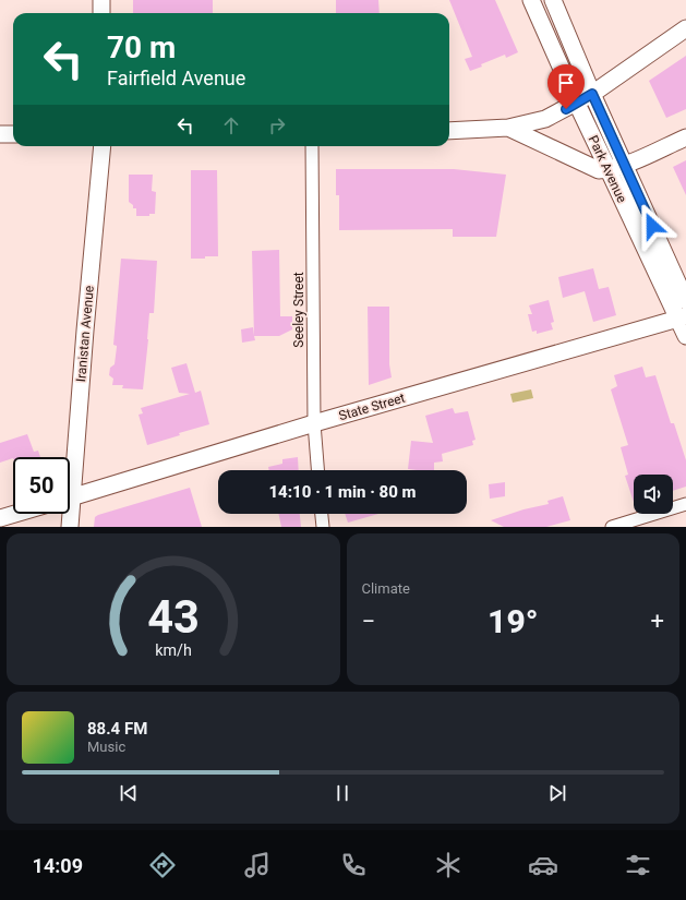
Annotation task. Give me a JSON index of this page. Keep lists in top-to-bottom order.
{
  "streets": {
    "main road": ["Park Avenue", "Iranistan Avenue", "State Street"],
    "street": ["Seeley Street"]
  },
  "crossings": [
    ["Park Avenue", "State Street"],
    ["Seeley Street", "State Street"]
  ],
  "page": {
    "turn": ["70 m", "Fairfield Avenue"],
    "limit": "50",
    "trip": "14:10 · 1 min · 80 m",
    "tile": "Climate",
    "heat": ["−", "19°", "+"],
    "song": ["88.4 FM", "Music"],
    "tabs": "14:09",
    "gauge": ["43", "km/h"]
  }
}
